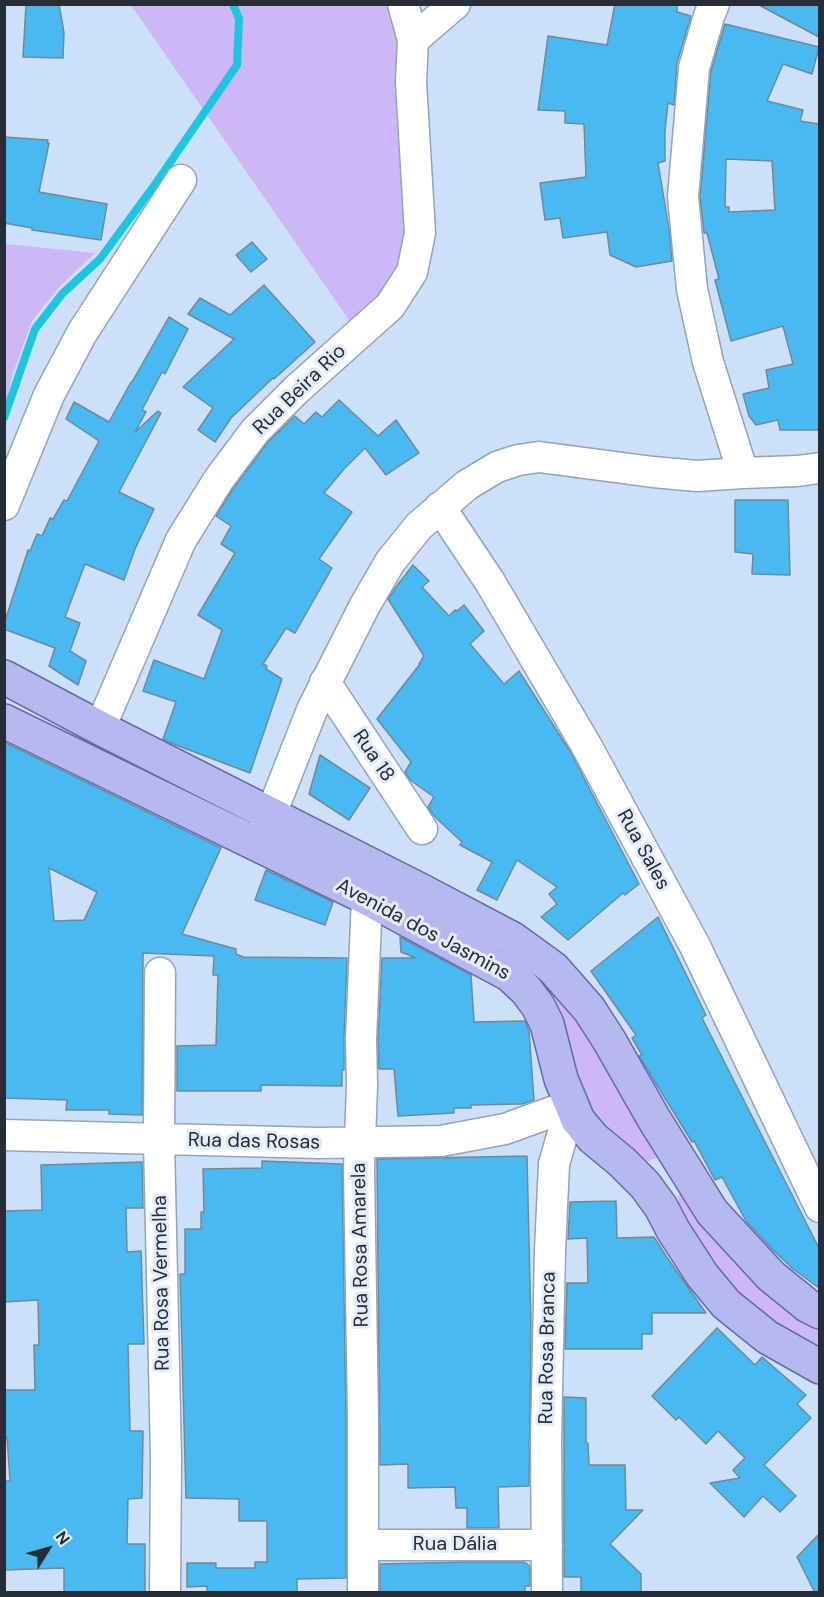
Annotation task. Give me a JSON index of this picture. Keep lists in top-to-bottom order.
{
  "streets": {
    "main road": ["Avenida dos Jasmins"],
    "street": [
      "Rua Beira Rio",
      "Rua 18",
      "Rua Sales",
      "Rua das Rosas",
      "Rua Rosa Amarela",
      "Rua Rosa Vermelha",
      "Rua Rosa Branca",
      "Rua Dália"
    ]
  },
  "crossings": [
    ["Rua Beira Rio", "Avenida dos Jasmins"],
    ["Avenida dos Jasmins", "Rua das Rosas"],
    ["Avenida dos Jasmins", "Rua Rosa Amarela"],
    ["Avenida dos Jasmins", "Rua Rosa Branca"],
    ["Rua das Rosas", "Rua Rosa Amarela"],
    ["Rua das Rosas", "Rua Rosa Vermelha"],
    ["Rua das Rosas", "Rua Rosa Branca"],
    ["Rua Rosa Amarela", "Rua Dália"],
    ["Rua Rosa Branca", "Rua Dália"]
  ],
  "north": "top right"
}
